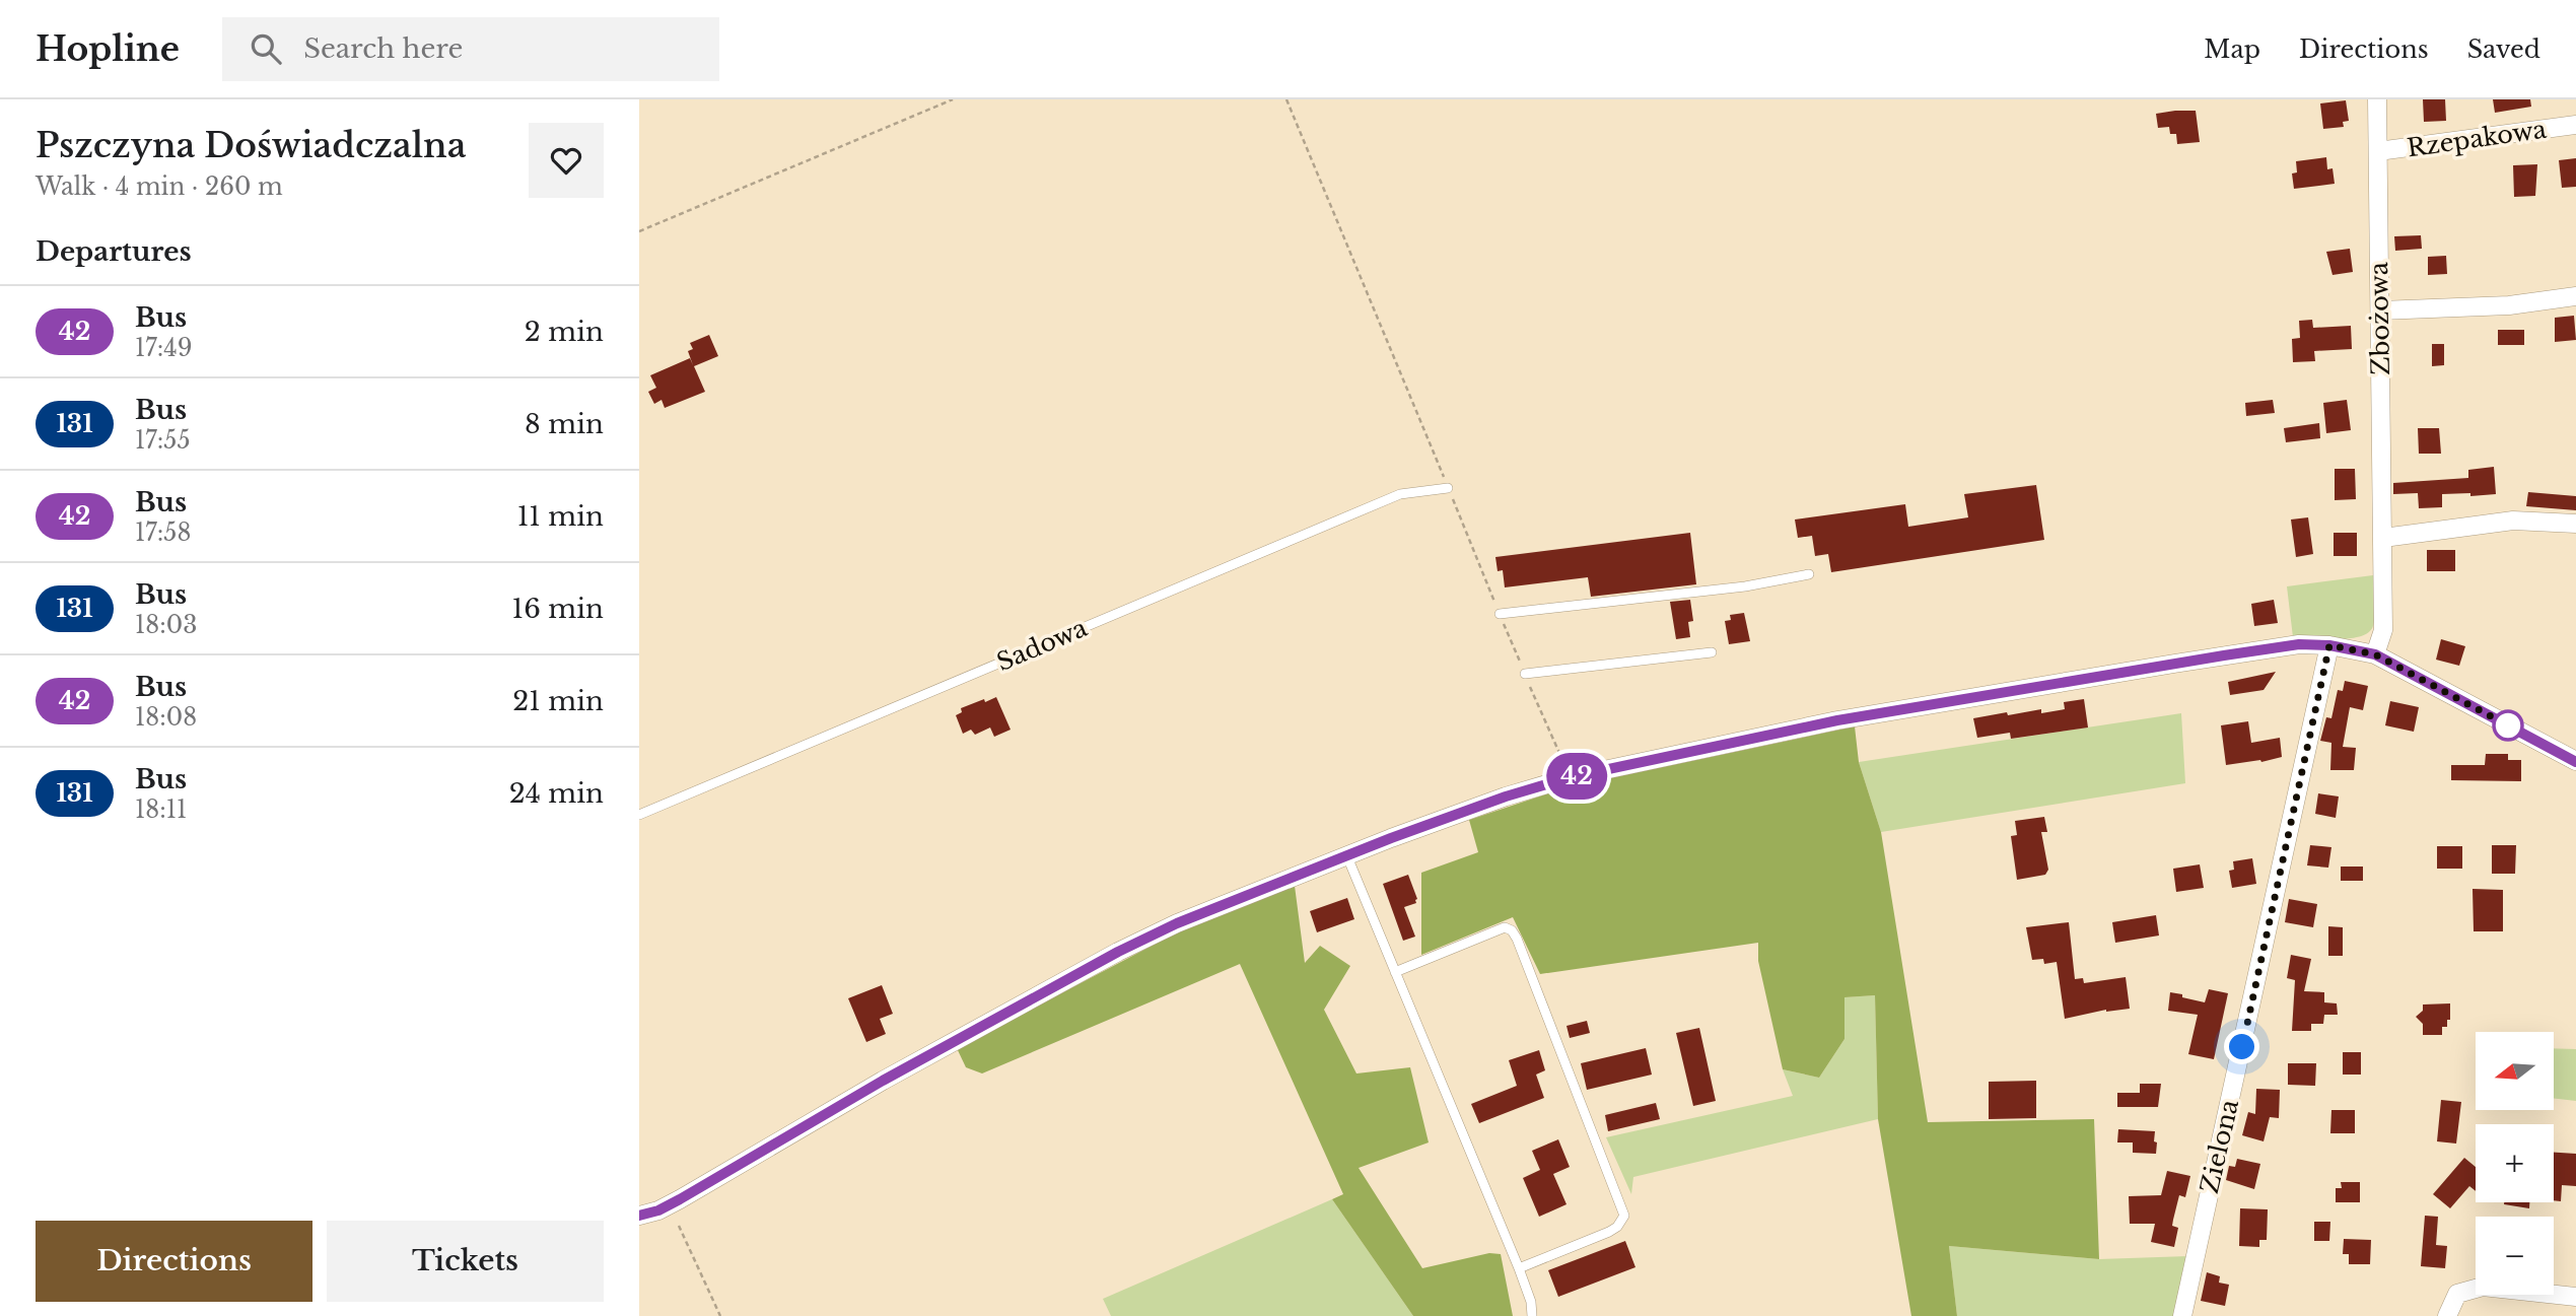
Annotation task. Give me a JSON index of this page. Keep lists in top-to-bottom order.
{
  "streets": {
    "street": ["Rzepakowa", "Zbożowa", "Zielona"],
    "lane": ["Sadowa"]
  },
  "crossings": [
    ["Rzepakowa", "Zbożowa"]
  ],
  "lines": ["bus line 42"],
  "north": "left",
  "page": {
    "header": "Hopline",
    "search": "Search here",
    "nav": ["Map", "Directions", "Saved"],
    "heading": [
      ["Pszczyna Doświadczalna", "Walk · 4 min · 260 m"],
      "Departures"
    ],
    "on_map": "42",
    "list": [
      {
        "mark": "42",
        "name": "Bus",
        "note": "17:49",
        "value": "2 min"
      },
      {
        "mark": "131",
        "name": "Bus",
        "note": "17:55",
        "value": "8 min"
      },
      {
        "mark": "42",
        "name": "Bus",
        "note": "17:58",
        "value": "11 min"
      },
      {
        "mark": "131",
        "name": "Bus",
        "note": "18:03",
        "value": "16 min"
      },
      {
        "mark": "42",
        "name": "Bus",
        "note": "18:08",
        "value": "21 min"
      },
      {
        "mark": "131",
        "name": "Bus",
        "note": "18:11",
        "value": "24 min"
      }
    ],
    "map_buttons": ["+", "−"],
    "buttons": ["Directions", "Tickets"]
  }
}
